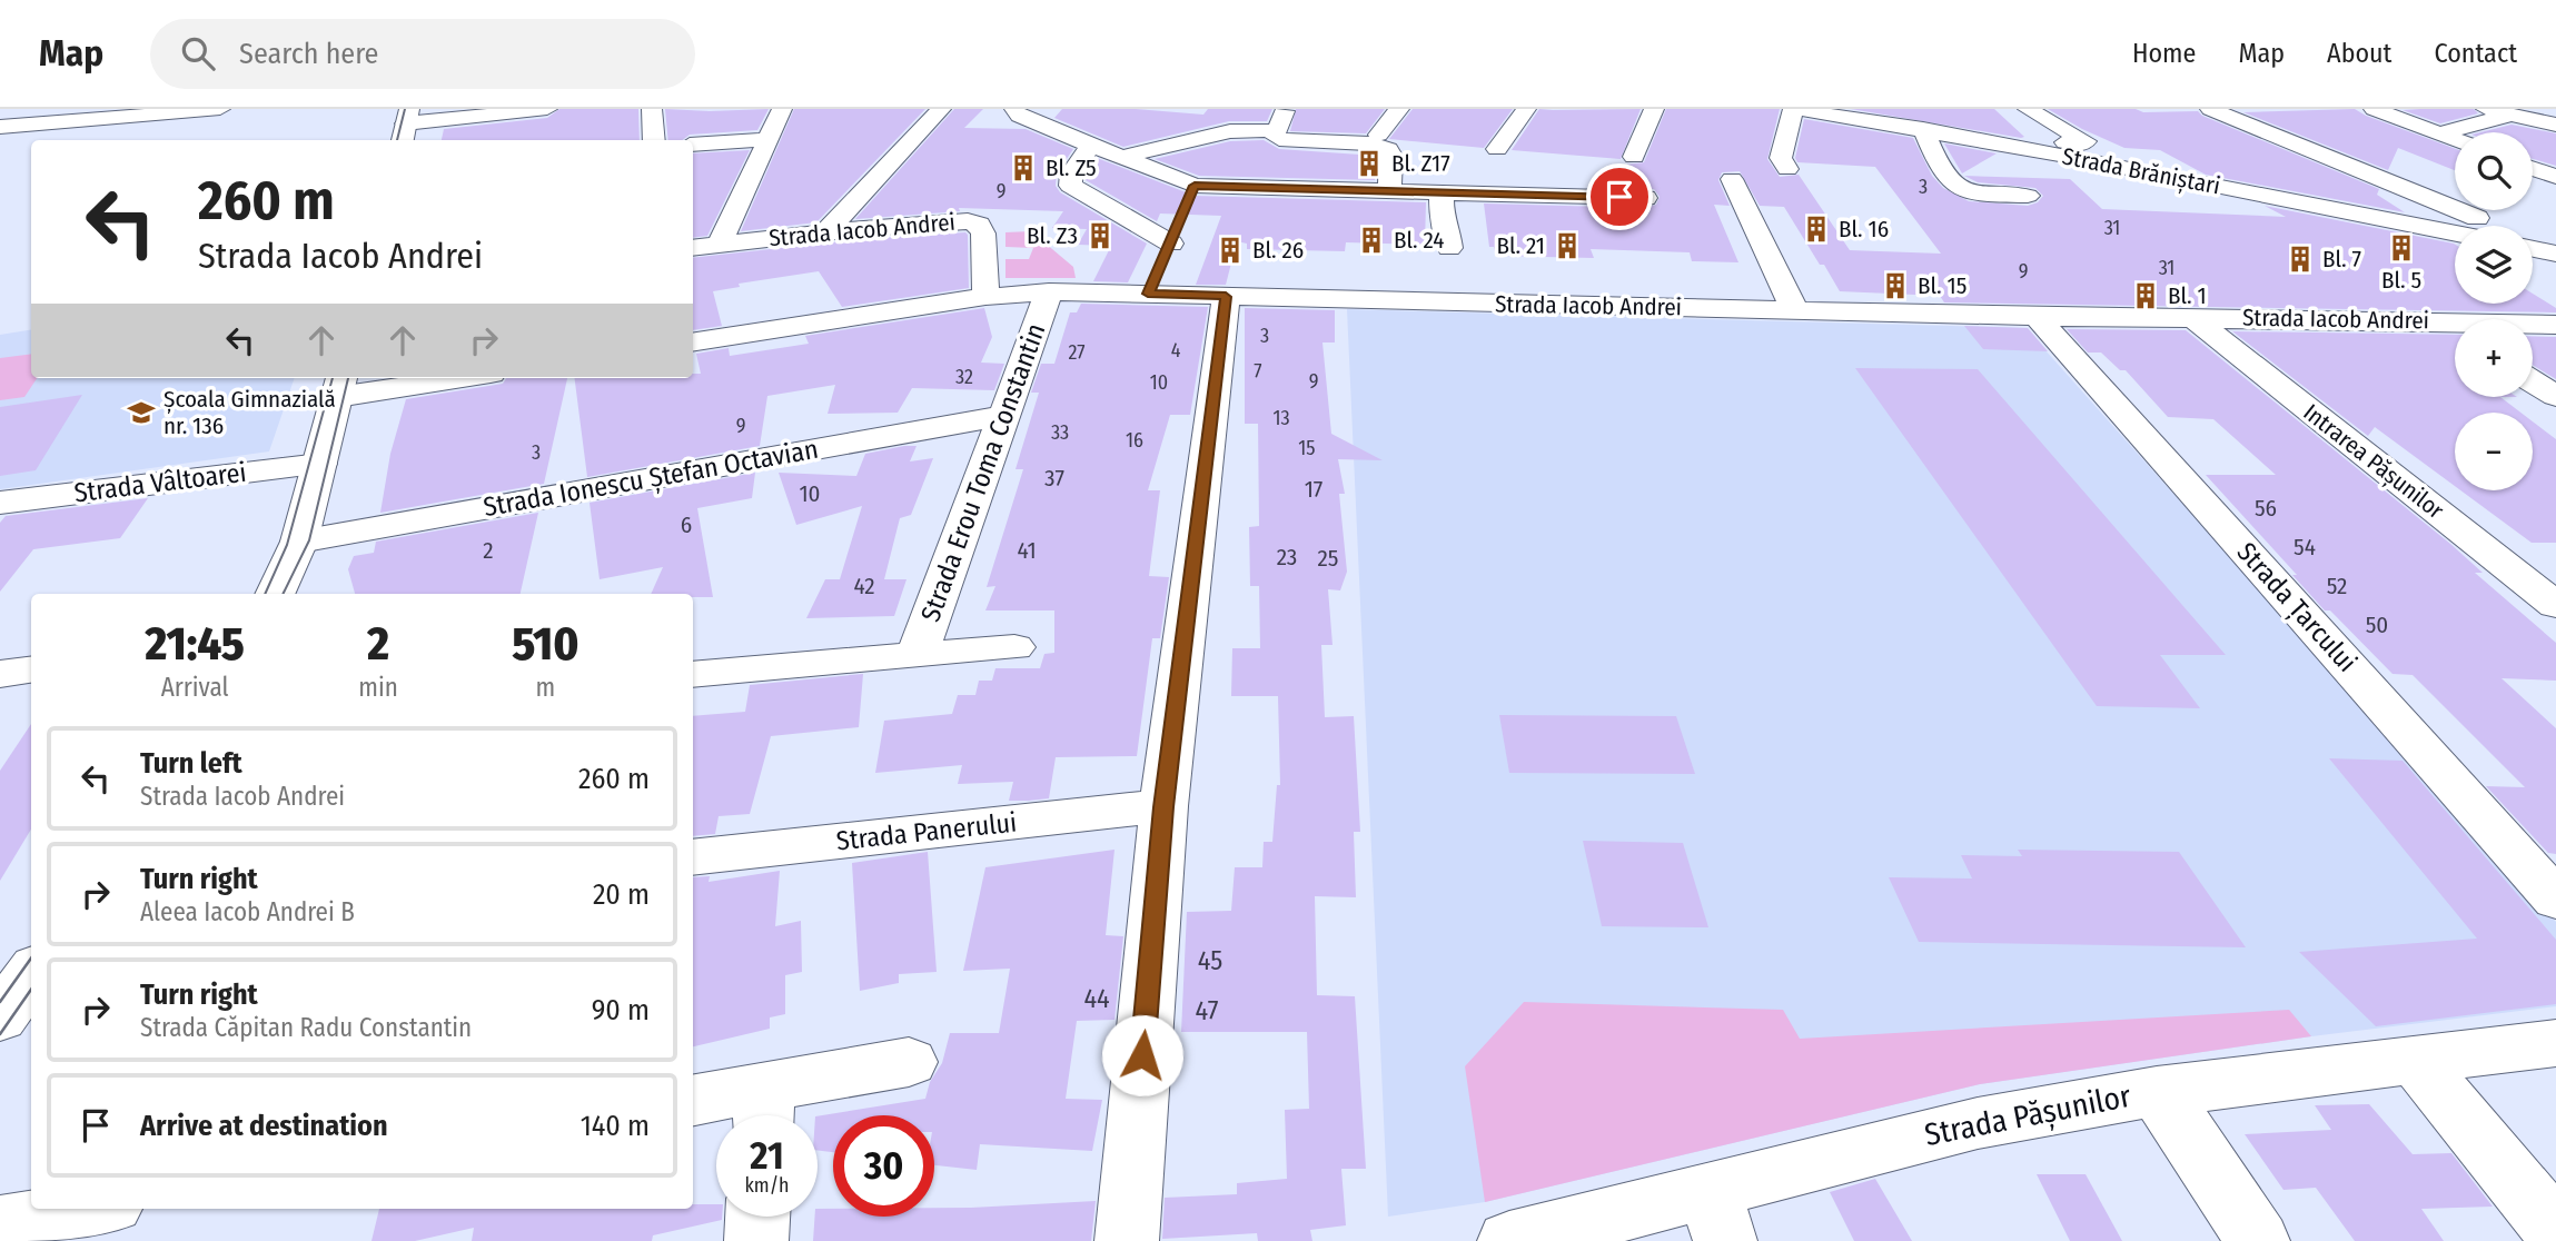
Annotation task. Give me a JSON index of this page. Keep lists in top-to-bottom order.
{
  "streets": {
    "street": [
      "Strada Brăniștari",
      "Strada Iacob Andrei",
      "Intrarea Pășunilor",
      "Strada Erou Toma Constantin",
      "Strada Ionescu Ștefan Octavian",
      "Strada Vâltoarei",
      "Strada Țarcului",
      "Strada Panerului",
      "Strada Pășunilor"
    ]
  },
  "crossings": [
    ["Strada Iacob Andrei", "Intrarea Pășunilor"],
    ["Strada Iacob Andrei", "Strada Erou Toma Constantin"],
    ["Strada Iacob Andrei", "Strada Țarcului"],
    ["Strada Erou Toma Constantin", "Strada Ionescu Ștefan Octavian"]
  ],
  "places": {
    "building": [
      "Bl. Z17",
      "Bl. Z5",
      "Bl. 16",
      "Bl. Z3",
      "Bl. 24",
      "Bl. 21",
      "Bl. 5",
      "Bl. 26",
      "Bl. 7",
      "Bl. 15",
      "Bl. 1"
    ],
    "school or university": ["Școala Gimnazială nr. 136"]
  },
  "house_numbers": [
    "3",
    "9",
    "31",
    "31",
    "9",
    "3",
    "4",
    "27",
    "7",
    "32",
    "9",
    "10",
    "13",
    "9",
    "33",
    "16",
    "15",
    "3",
    "37",
    "17",
    "10",
    "56",
    "6",
    "54",
    "2",
    "41",
    "23",
    "25",
    "42",
    "52",
    "50",
    "45",
    "44",
    "47"
  ],
  "page": {
    "header": "Map",
    "search": "Search here",
    "nav": [
      "Home",
      "Map",
      "About",
      "Contact"
    ],
    "map_buttons": ["+", "−"],
    "turn": ["260 m", "Strada Iacob Andrei"],
    "eta": [
      "21:45",
      "Arrival",
      "2",
      "min",
      "510",
      "m"
    ],
    "list": [
      {
        "name": "Turn left",
        "note": "Strada Iacob Andrei",
        "value": "260 m"
      },
      {
        "name": "Turn right",
        "note": "Aleea Iacob Andrei B",
        "value": "20 m"
      },
      {
        "name": "Turn right",
        "note": "Strada Căpitan Radu Constantin",
        "value": "90 m"
      },
      {
        "name": "Arrive at destination",
        "value": "140 m"
      }
    ],
    "speed": "21 km/h",
    "limit": "30"
  }
}
